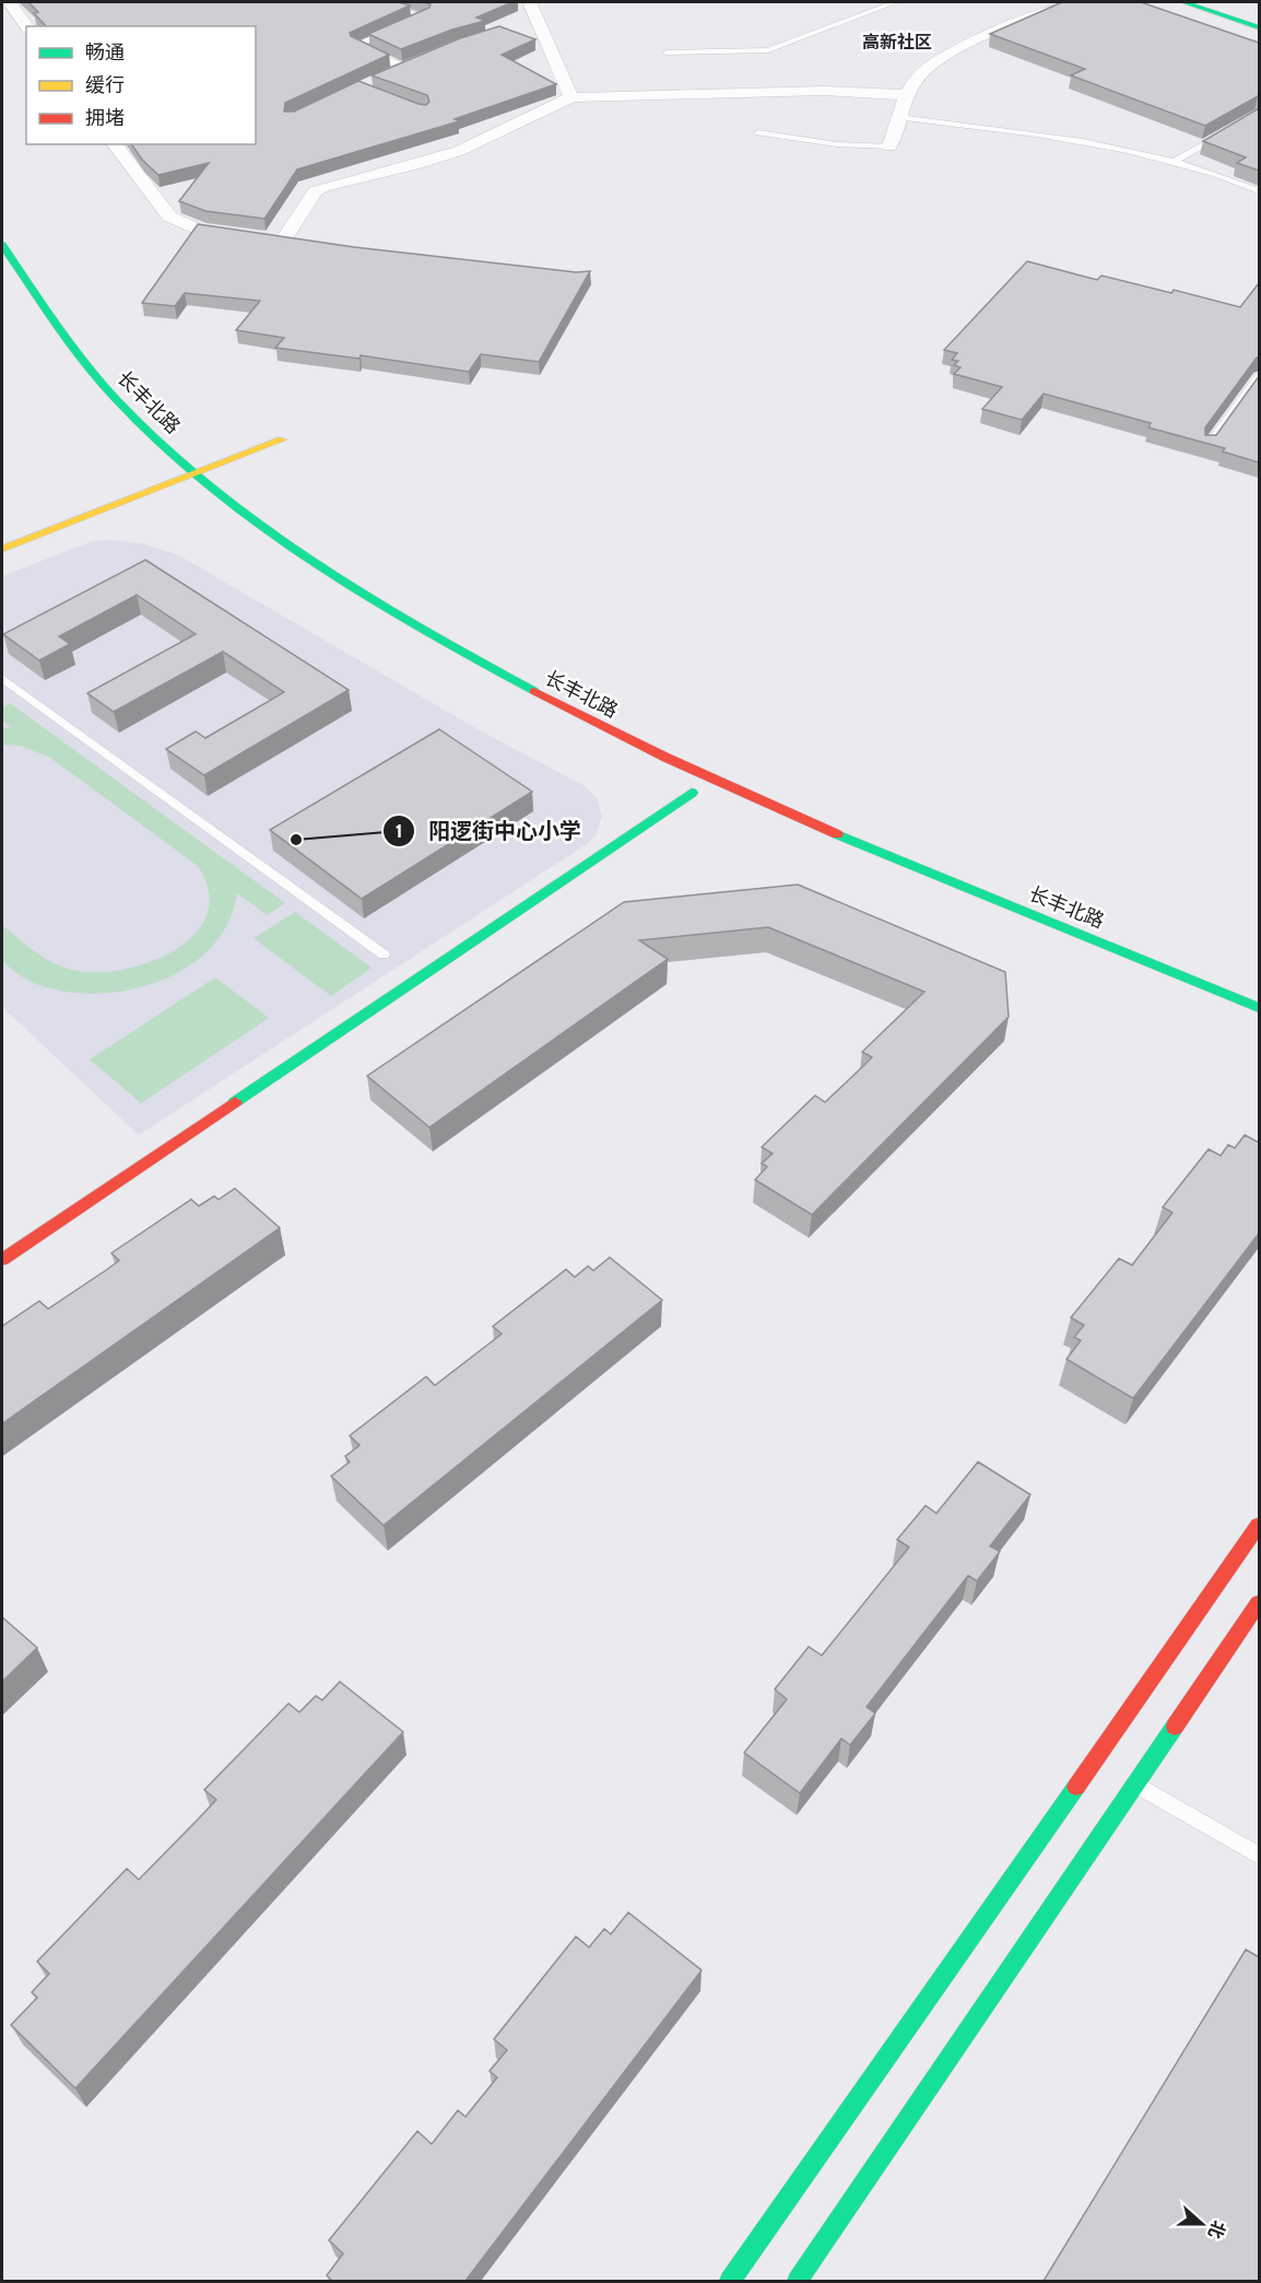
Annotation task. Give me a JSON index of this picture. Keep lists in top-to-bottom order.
{
  "streets": {
    "street": ["长丰北路"]
  },
  "districts": ["高新社区"],
  "places": ["阳逻街中心小学"],
  "legend": ["畅通", "缓行", "拥堵"],
  "north": "right"
}
